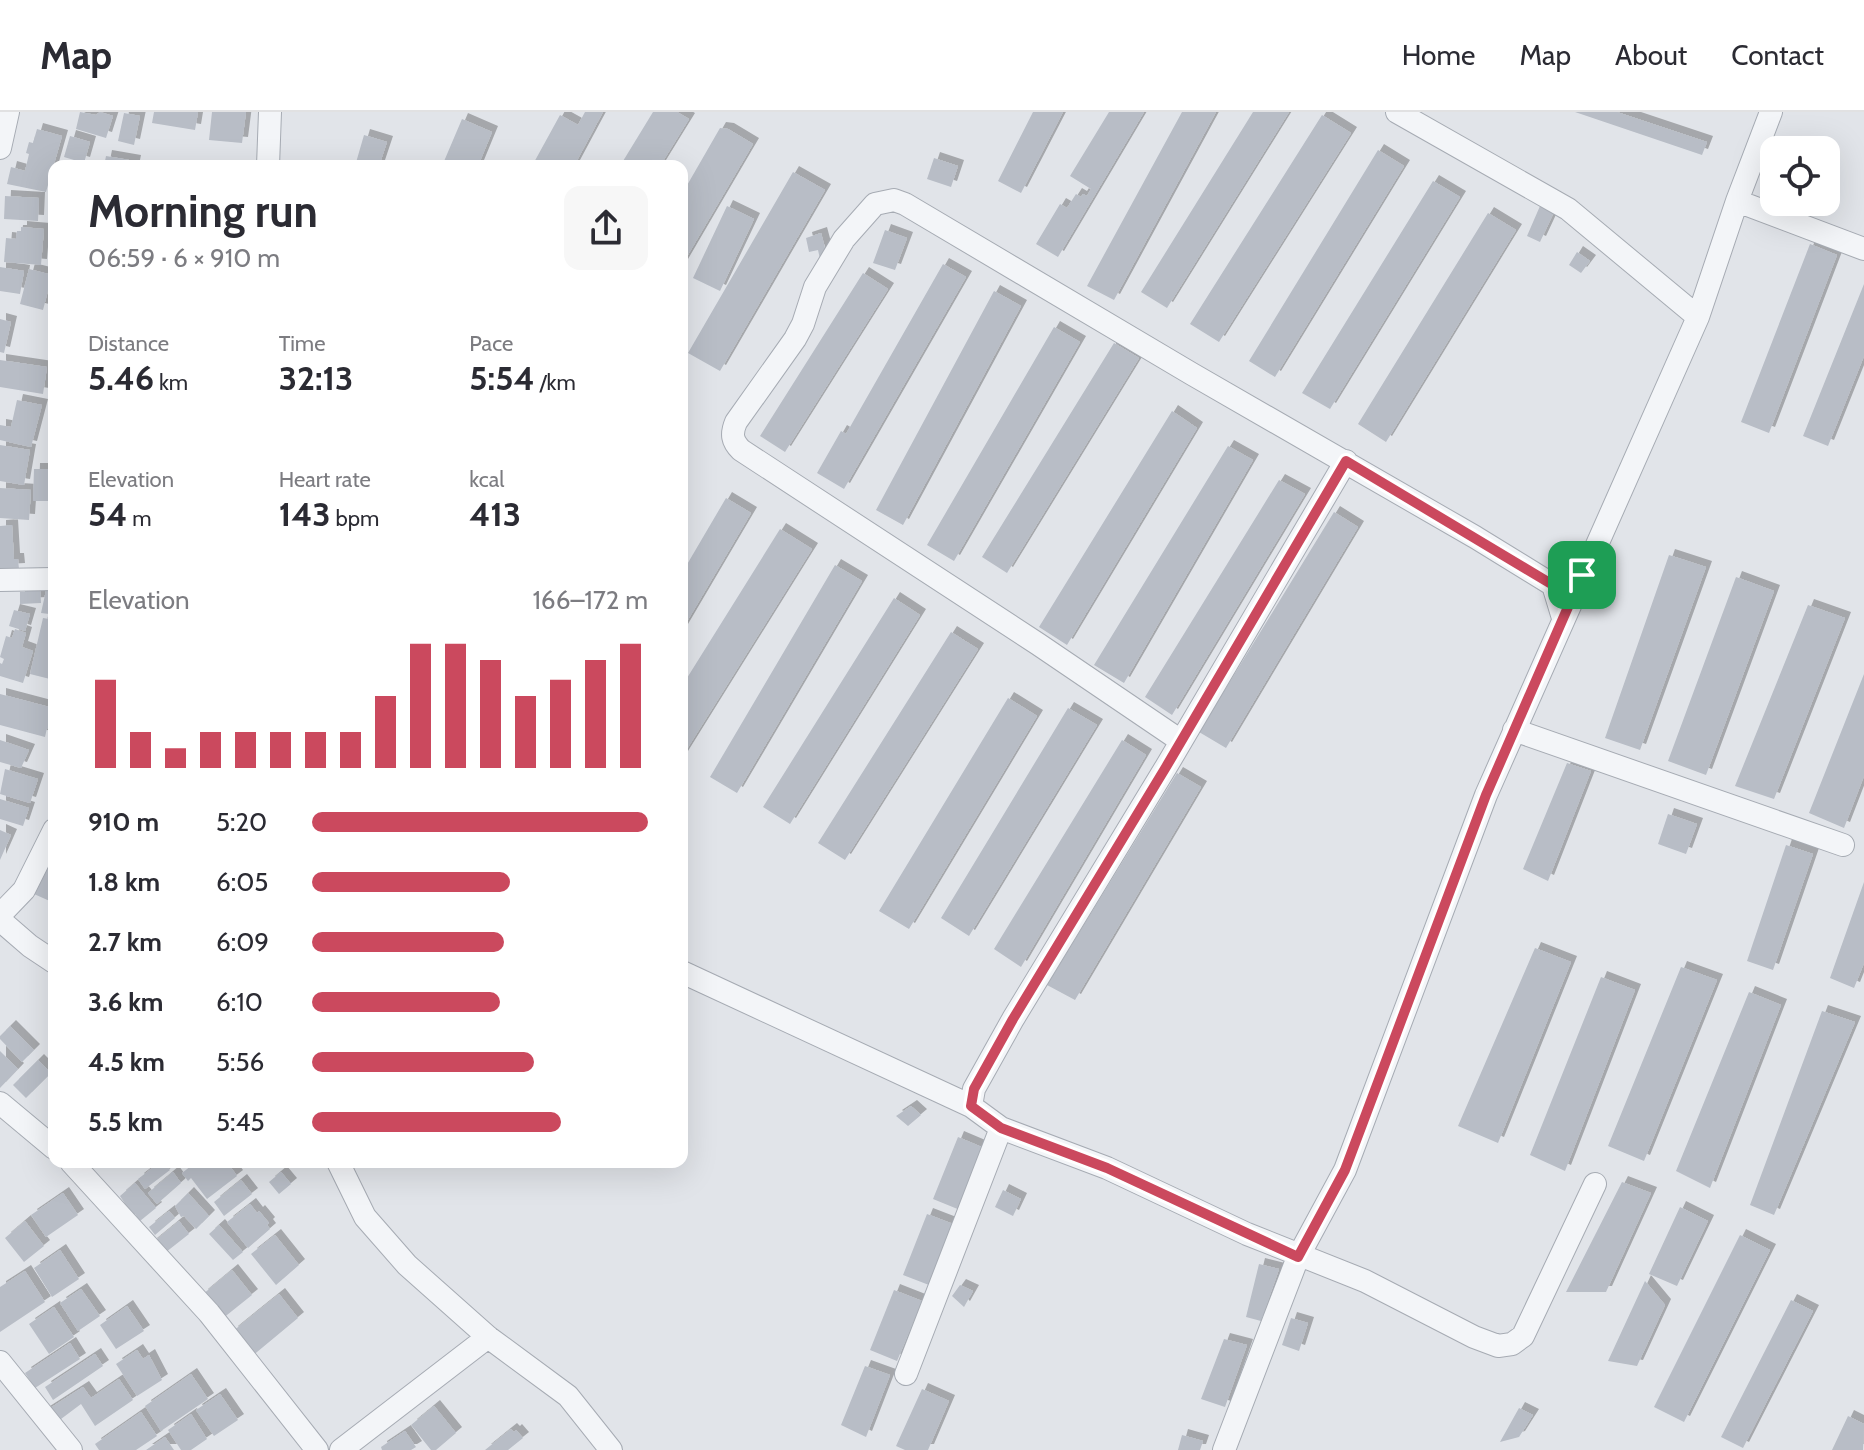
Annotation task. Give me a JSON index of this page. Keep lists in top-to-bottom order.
{
  "page": {
    "header": "Map",
    "nav": [
      "Home",
      "Map",
      "About",
      "Contact"
    ],
    "heading": ["Morning run", "06:59 · 6 × 910 m"],
    "stats": [
      ["Distance", "5.46 km"],
      ["Time", "32:13"],
      ["Pace", "5:54 /km"],
      ["Elevation", "54 m"],
      ["Heart rate", "143 bpm"],
      ["kcal", "413"]
    ],
    "chart": ["Elevation", "166–172 m"],
    "list": [
      {
        "name": "910 m",
        "note": "5:20"
      },
      {
        "name": "1.8 km",
        "note": "6:05"
      },
      {
        "name": "2.7 km",
        "note": "6:09"
      },
      {
        "name": "3.6 km",
        "note": "6:10"
      },
      {
        "name": "4.5 km",
        "note": "5:56"
      },
      {
        "name": "5.5 km",
        "note": "5:45"
      }
    ]
  }
}
